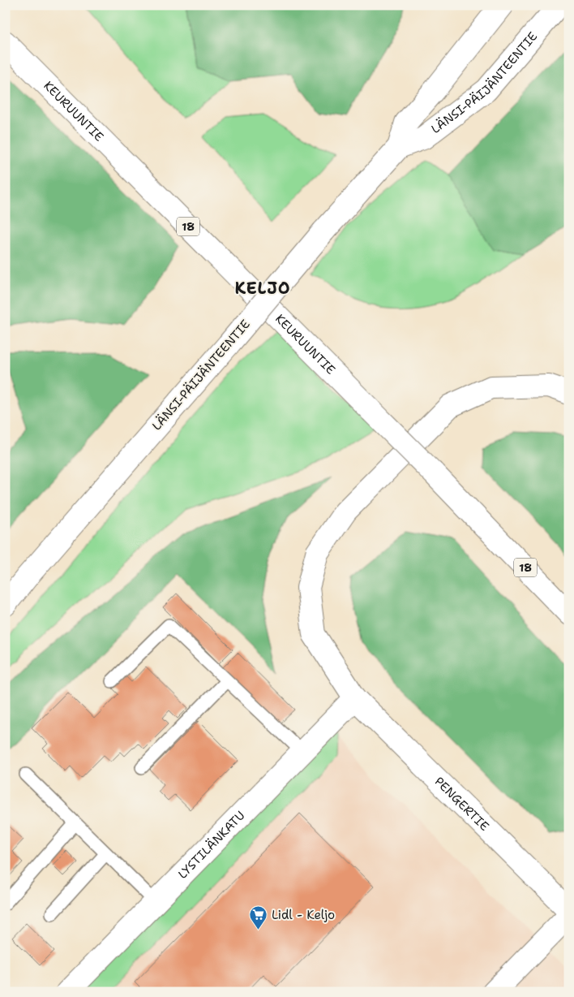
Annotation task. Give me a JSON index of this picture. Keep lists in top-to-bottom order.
{
  "streets": {
    "main road": [
      "LÄNSI-PÄIJÄNTEENTIE",
      "KEURUUNTIE",
      "18",
      "PENGERTIE",
      "LYSTILÄNKATU"
    ]
  },
  "crossings": [
    ["PENGERTIE", "LYSTILÄNKATU"]
  ],
  "districts": ["KELJO"],
  "places": {
    "supermarket": ["Lidl - Keljo"]
  }
}
